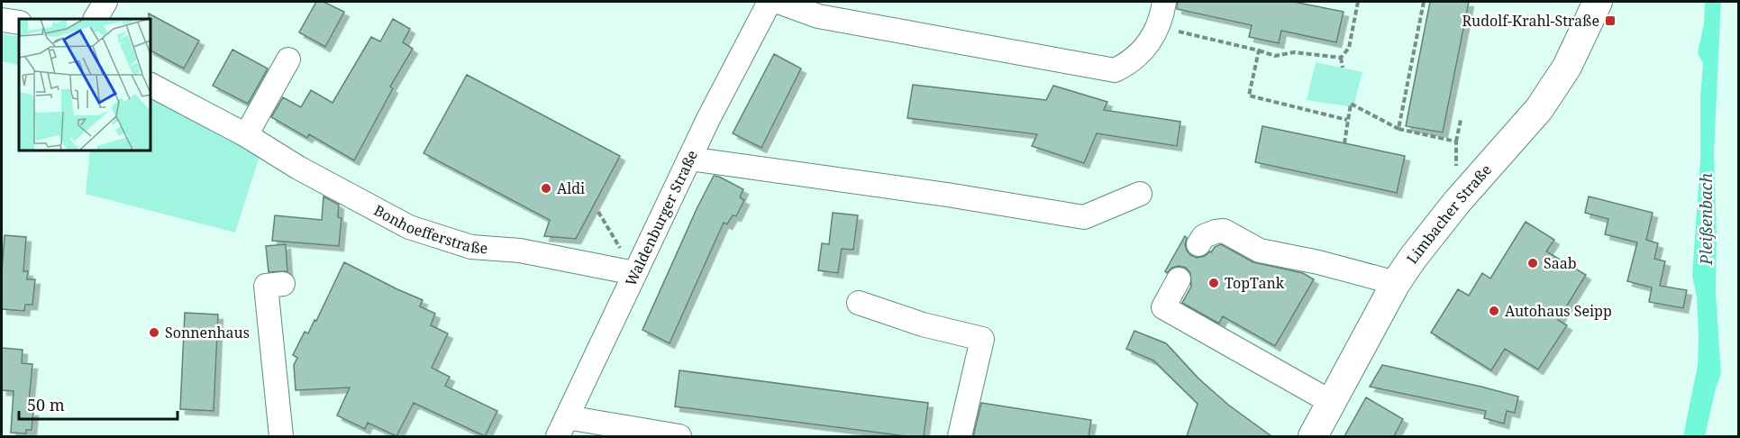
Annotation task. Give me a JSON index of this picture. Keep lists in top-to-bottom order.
{
  "streets": {
    "main road": ["Limbacher Straße"],
    "street": ["Waldenburger Straße", "Bonhoefferstraße"]
  },
  "crossings": [
    ["Waldenburger Straße", "Bonhoefferstraße"]
  ],
  "water": ["Pleißenbach"],
  "places": {
    "transit": ["Rudolf-Krahl-Straße"],
    "other": [
      "Aldi",
      "Saab",
      "TopTank",
      "Autohaus Seipp",
      "Sonnenhaus"
    ]
  },
  "scale_bar": "50 m"
}
